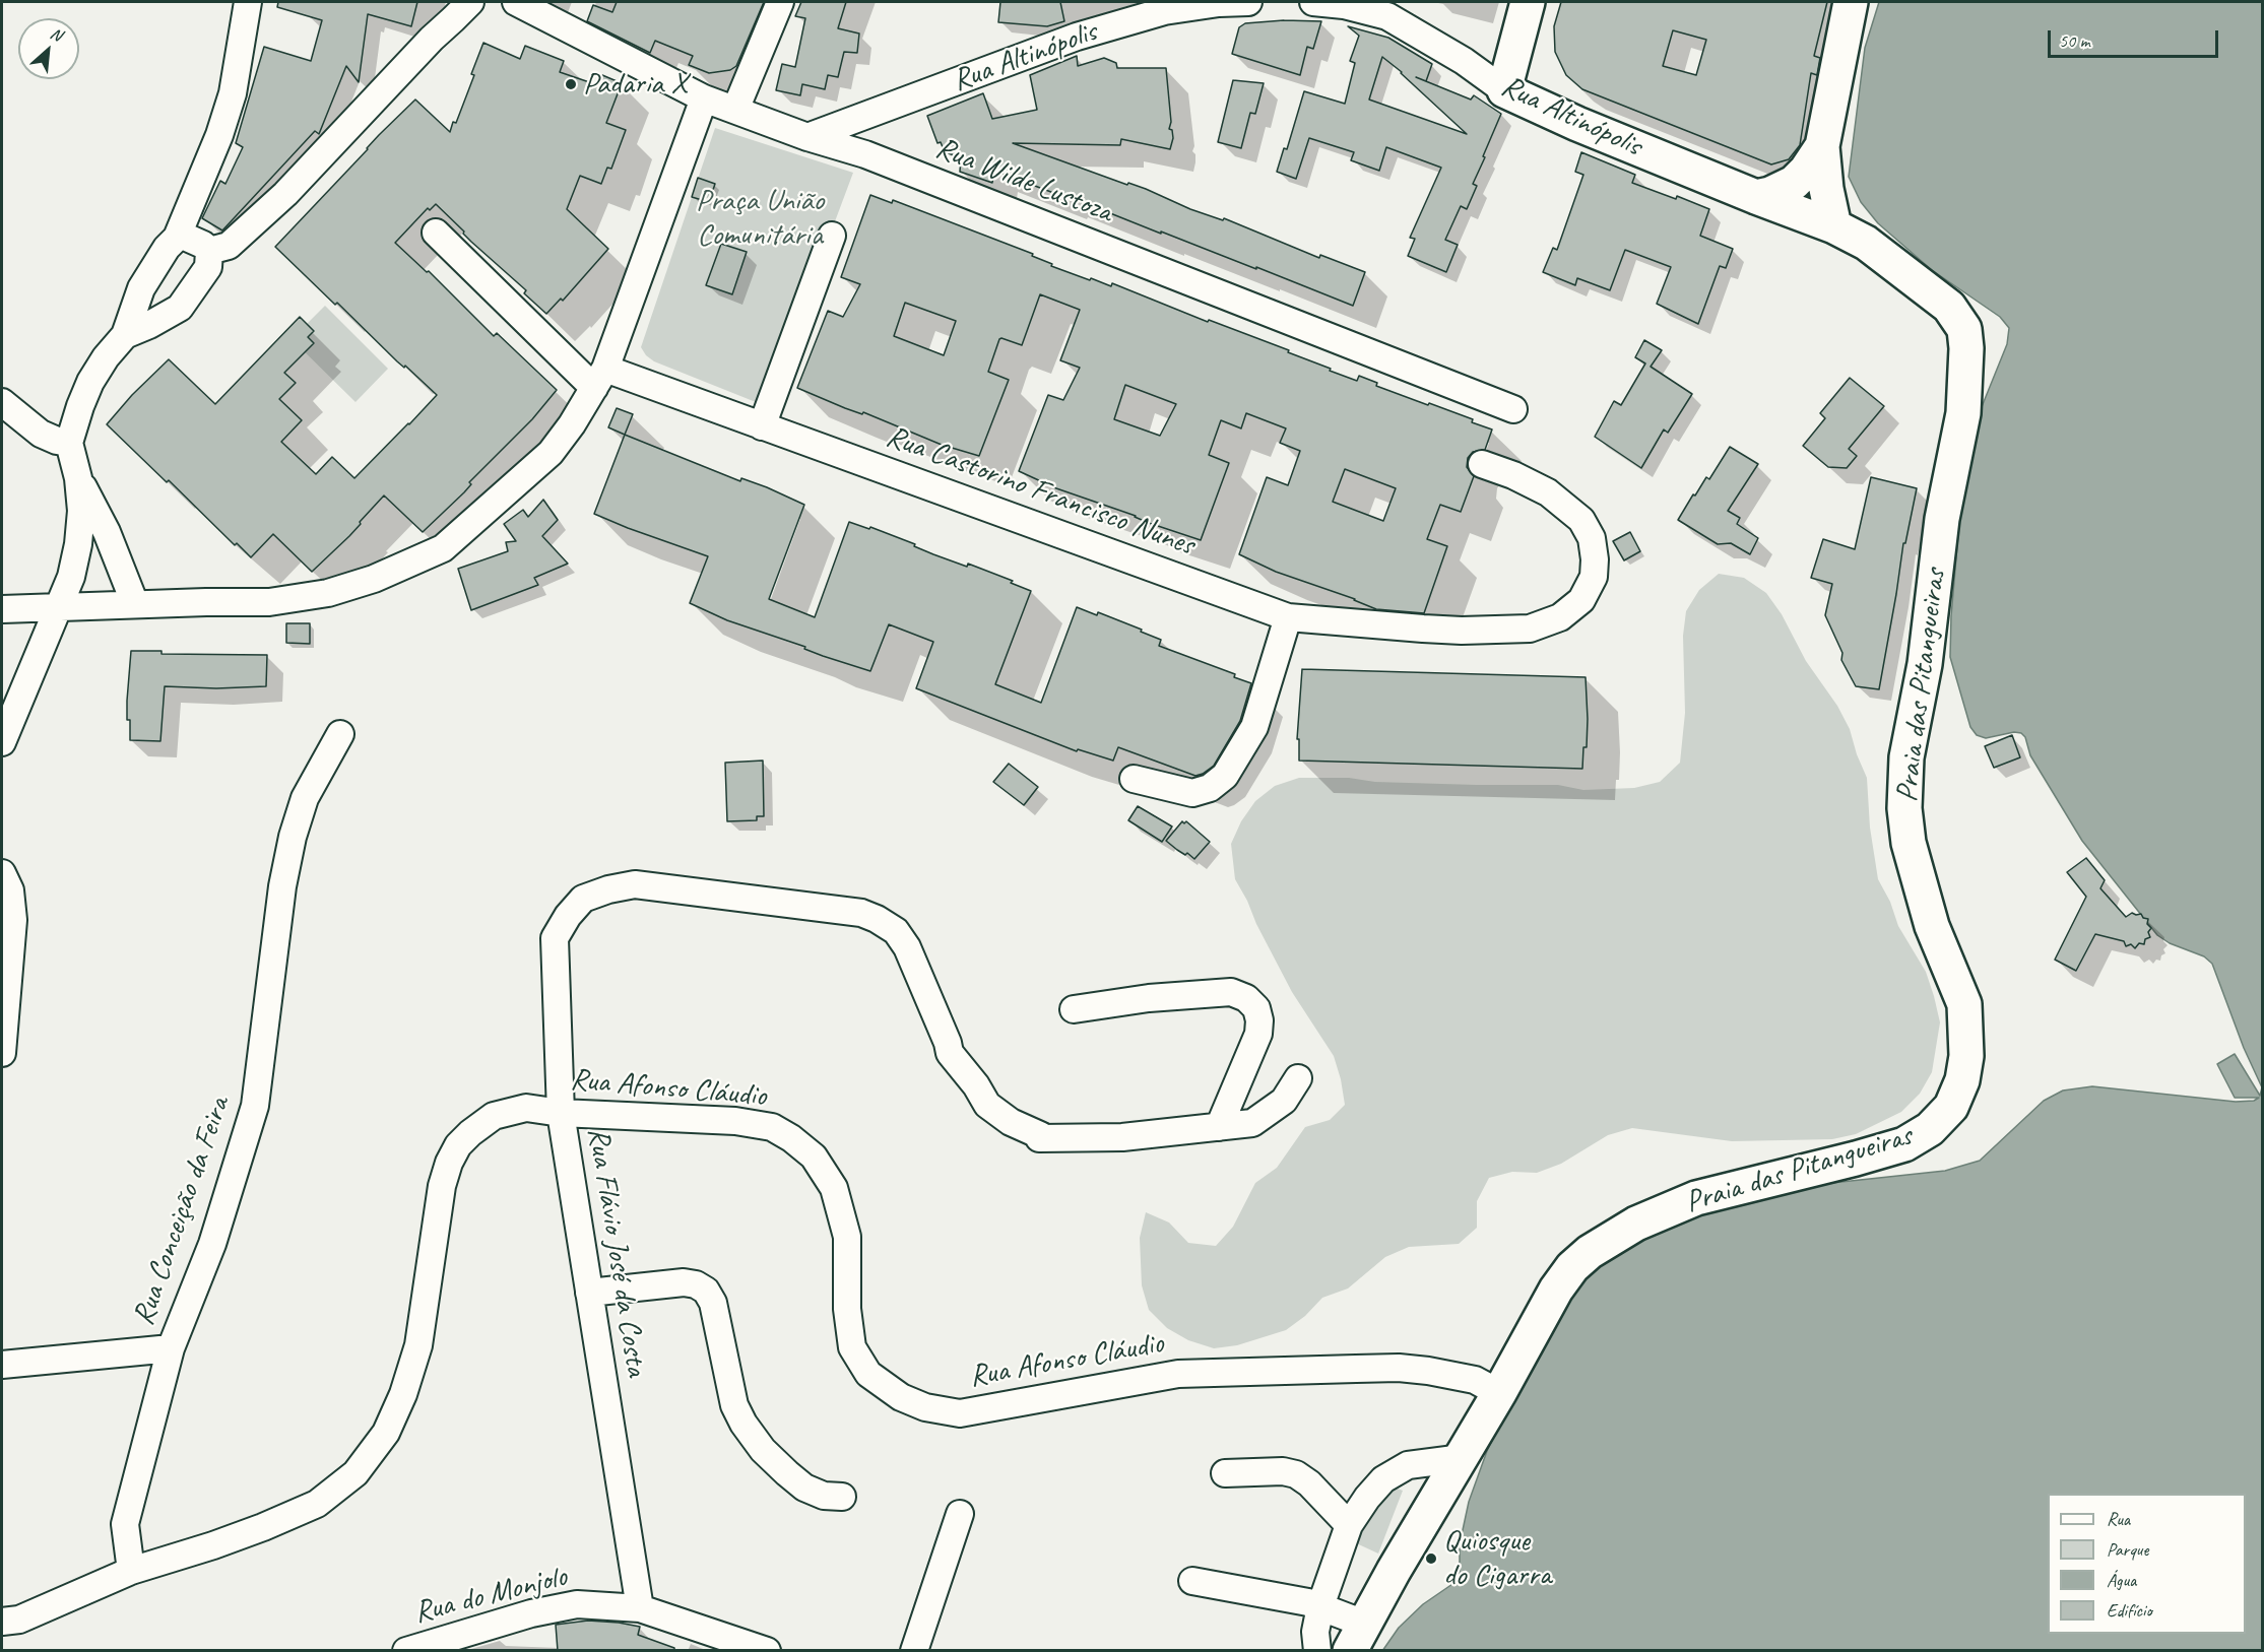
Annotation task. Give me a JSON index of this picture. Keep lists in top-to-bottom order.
{
  "streets": {
    "main road": ["Rua Altinópolis", "Praia das Pitangueiras"],
    "street": [
      "Rua Wilde Lustoza",
      "Rua Castorino Francisco Nunes",
      "Rua Afonso Cláudio",
      "Rua Conceição da Feira",
      "Rua Flávio José da Costa",
      "Rua do Monjolo"
    ]
  },
  "crossings": [
    ["Rua Altinópolis", "Rua Wilde Lustoza"],
    ["Rua Altinópolis", "Praia das Pitangueiras"],
    ["Praia das Pitangueiras", "Rua Afonso Cláudio"],
    ["Rua Afonso Cláudio", "Rua Conceição da Feira"],
    ["Rua Afonso Cláudio", "Rua Flávio José da Costa"],
    ["Rua Flávio José da Costa", "Rua do Monjolo"]
  ],
  "parks": ["Praça União Comunitária"],
  "places": ["Padaria X", "Quiosque do Cigarra"],
  "legend": [
    "Rua",
    "Parque",
    "Água",
    "Edifício"
  ],
  "scale_bar": "50 m",
  "north": "top right"
}
